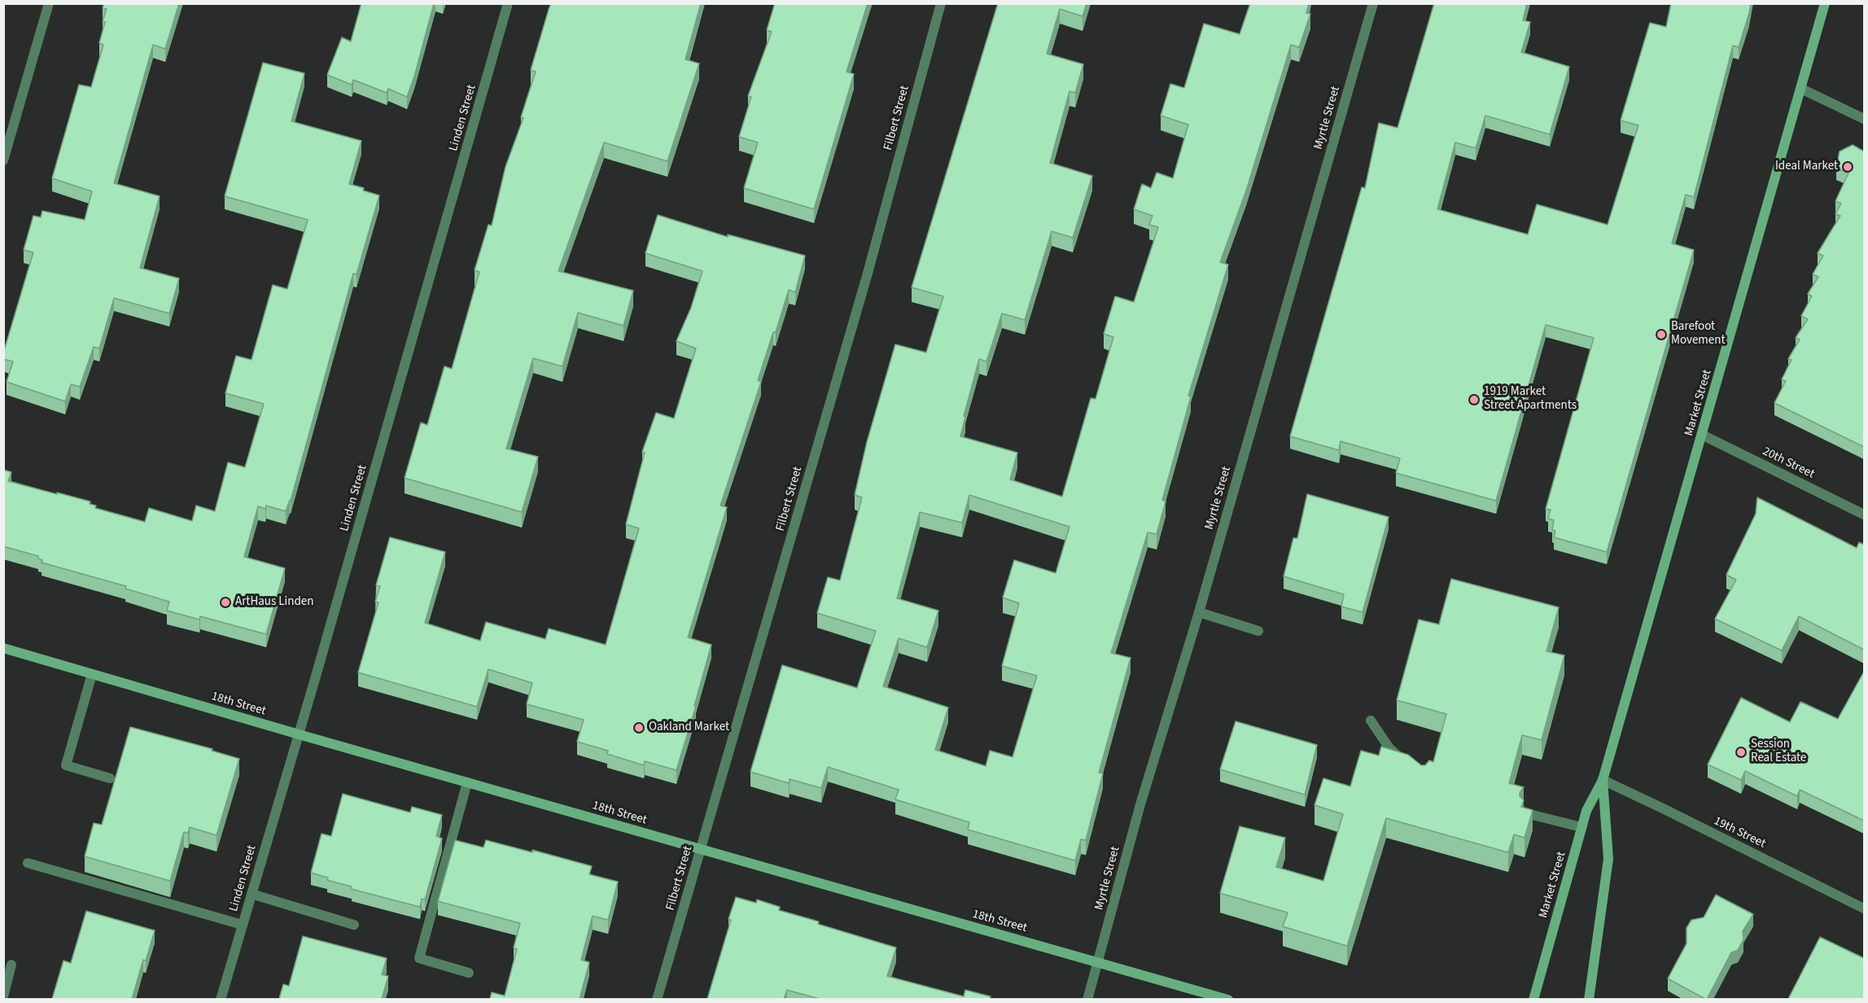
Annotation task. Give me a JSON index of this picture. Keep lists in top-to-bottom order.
{
  "streets": {
    "street": [
      "Linden Street",
      "Filbert Street",
      "Myrtle Street",
      "Market Street",
      "20th Street",
      "18th Street",
      "19th Street"
    ]
  },
  "crossings": [
    ["Linden Street", "18th Street"],
    ["Filbert Street", "18th Street"],
    ["Myrtle Street", "18th Street"],
    ["Market Street", "20th Street"],
    ["Market Street", "19th Street"]
  ],
  "places": [
    "Ideal Market",
    "Barefoot Movement",
    "1919 Market Street Apartments",
    "ArtHaus Linden",
    "Oakland Market",
    "Session Real Estate"
  ]
}
